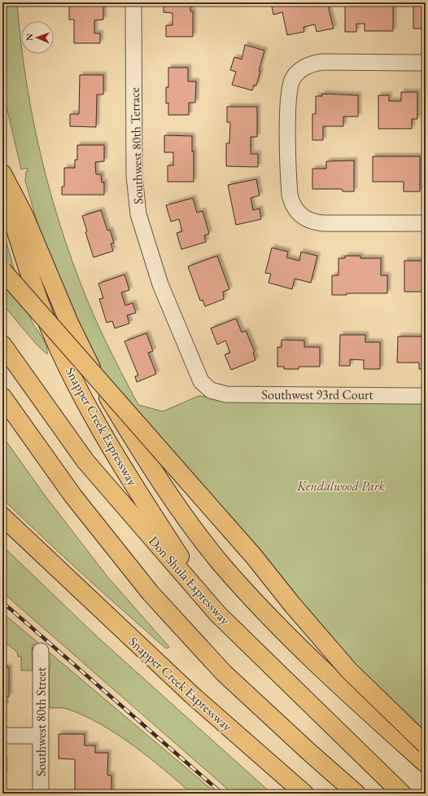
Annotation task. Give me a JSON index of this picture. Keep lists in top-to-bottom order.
{
  "streets": {
    "highway": ["Snapper Creek Expressway", "Don Shula Expressway"],
    "street": ["Southwest 80th Terrace", "Southwest 93rd Court", "Southwest 80th Street"]
  },
  "crossings": [
    ["Southwest 80th Terrace", "Southwest 93rd Court"],
    ["Snapper Creek Expressway", "Don Shula Expressway"]
  ],
  "parks": ["Kendalwood Park"],
  "north": "left"
}
